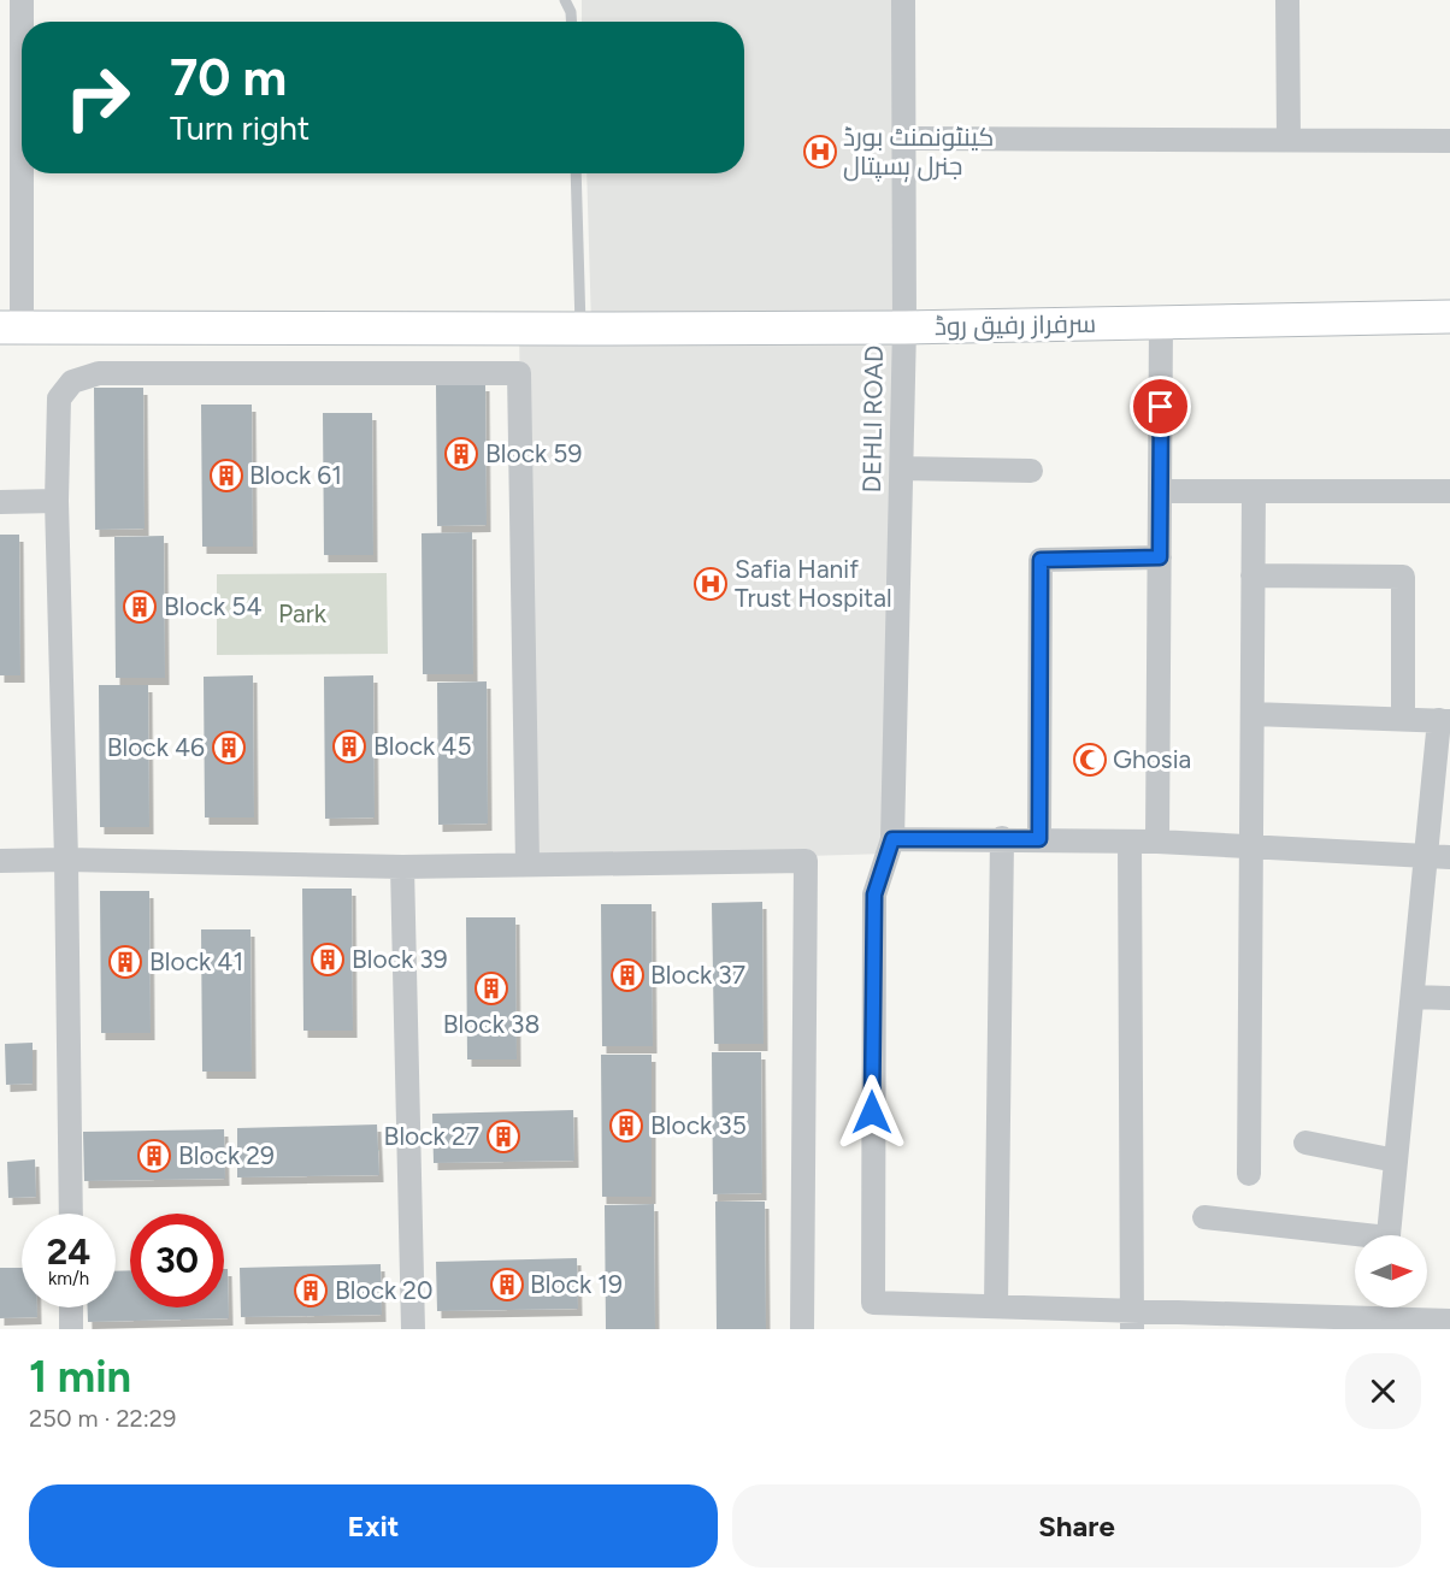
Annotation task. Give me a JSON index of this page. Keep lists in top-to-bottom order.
{
  "streets": {
    "street": ["سرفراز رفیق روڈ", "DEHLI ROAD"]
  },
  "crossings": [
    ["سرفراز رفیق روڈ", "DEHLI ROAD"]
  ],
  "parks": ["Park"],
  "places": {
    "hospital": ["کینٹونمنٹ بورڈ جنرل ہسپتال", "Safia Hanif Trust Hospital"],
    "building": [
      "Block 59",
      "Block 61",
      "Block 54",
      "Block 45",
      "Block 46",
      "Block 39",
      "Block 41",
      "Block 37",
      "Block 38",
      "Block 35",
      "Block 27",
      "Block 29",
      "Block 19",
      "Block 20"
    ],
    "mosque": ["Ghosia"]
  },
  "north": "right",
  "page": {
    "turn": ["70 m", "Turn right"],
    "speed": "24 km/h",
    "limit": "30",
    "heading": ["1 min", "250 m · 22:29"],
    "buttons": ["Exit", "Share"]
  }
}
